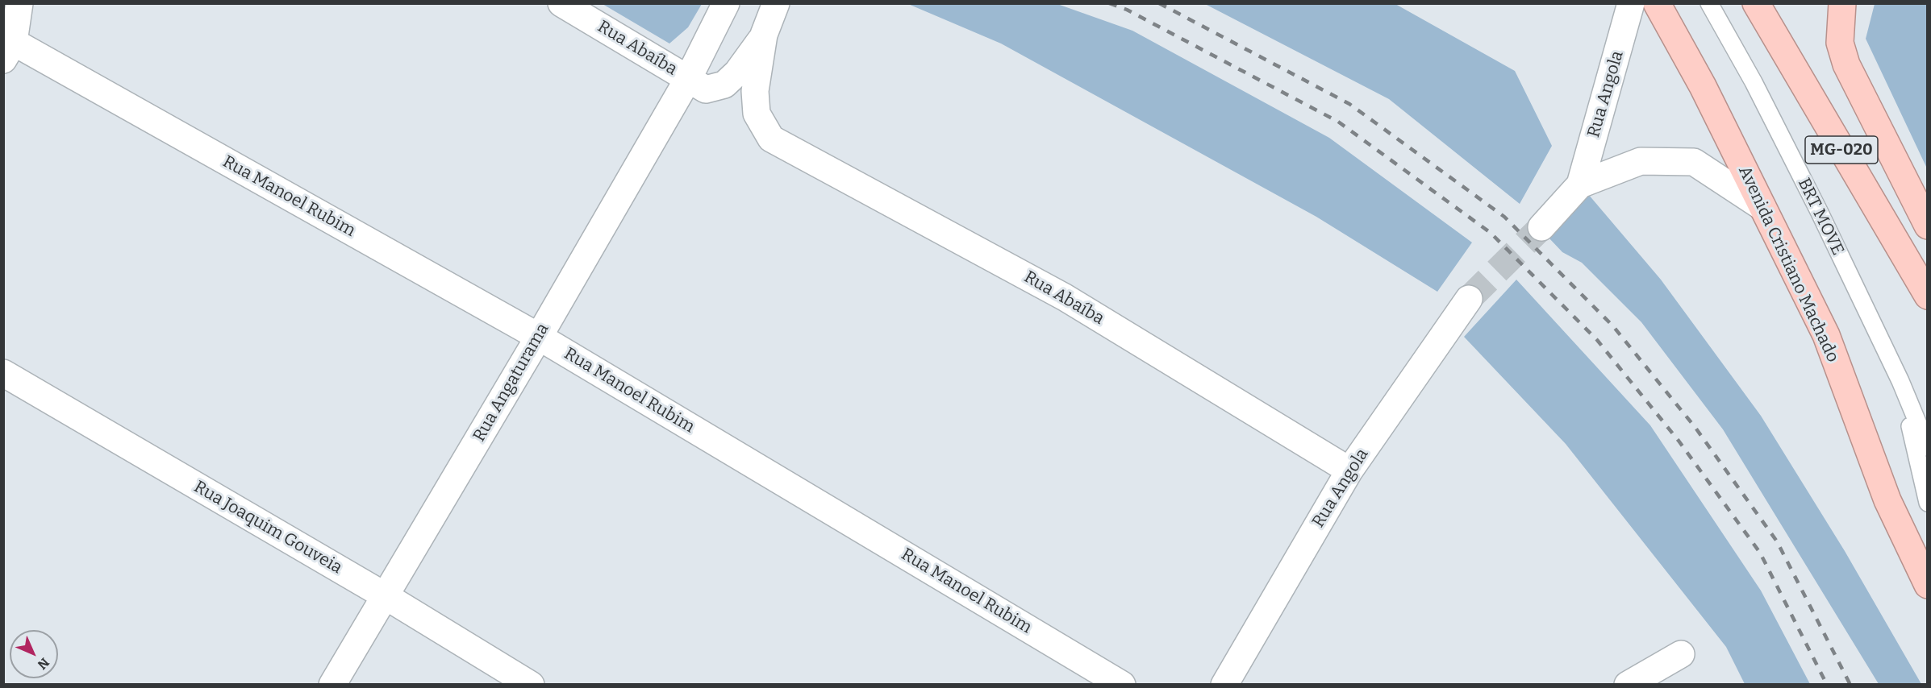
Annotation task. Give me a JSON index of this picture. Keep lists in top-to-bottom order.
{
  "streets": {
    "highway": ["MG-020", "Avenida Cristiano Machado"],
    "street": [
      "Rua Abaíba",
      "Rua Angola",
      "Rua Manoel Rubim",
      "Rua Angaturama",
      "Rua Joaquim Gouveia"
    ],
    "lane": ["BRT MOVE"]
  },
  "crossings": [
    ["Rua Abaíba", "Rua Angola"],
    ["Rua Abaíba", "Rua Angaturama"],
    ["Rua Angola", "Avenida Cristiano Machado"],
    ["Rua Manoel Rubim", "Rua Angaturama"],
    ["Rua Angaturama", "Rua Joaquim Gouveia"]
  ],
  "north": "bottom right"
}
